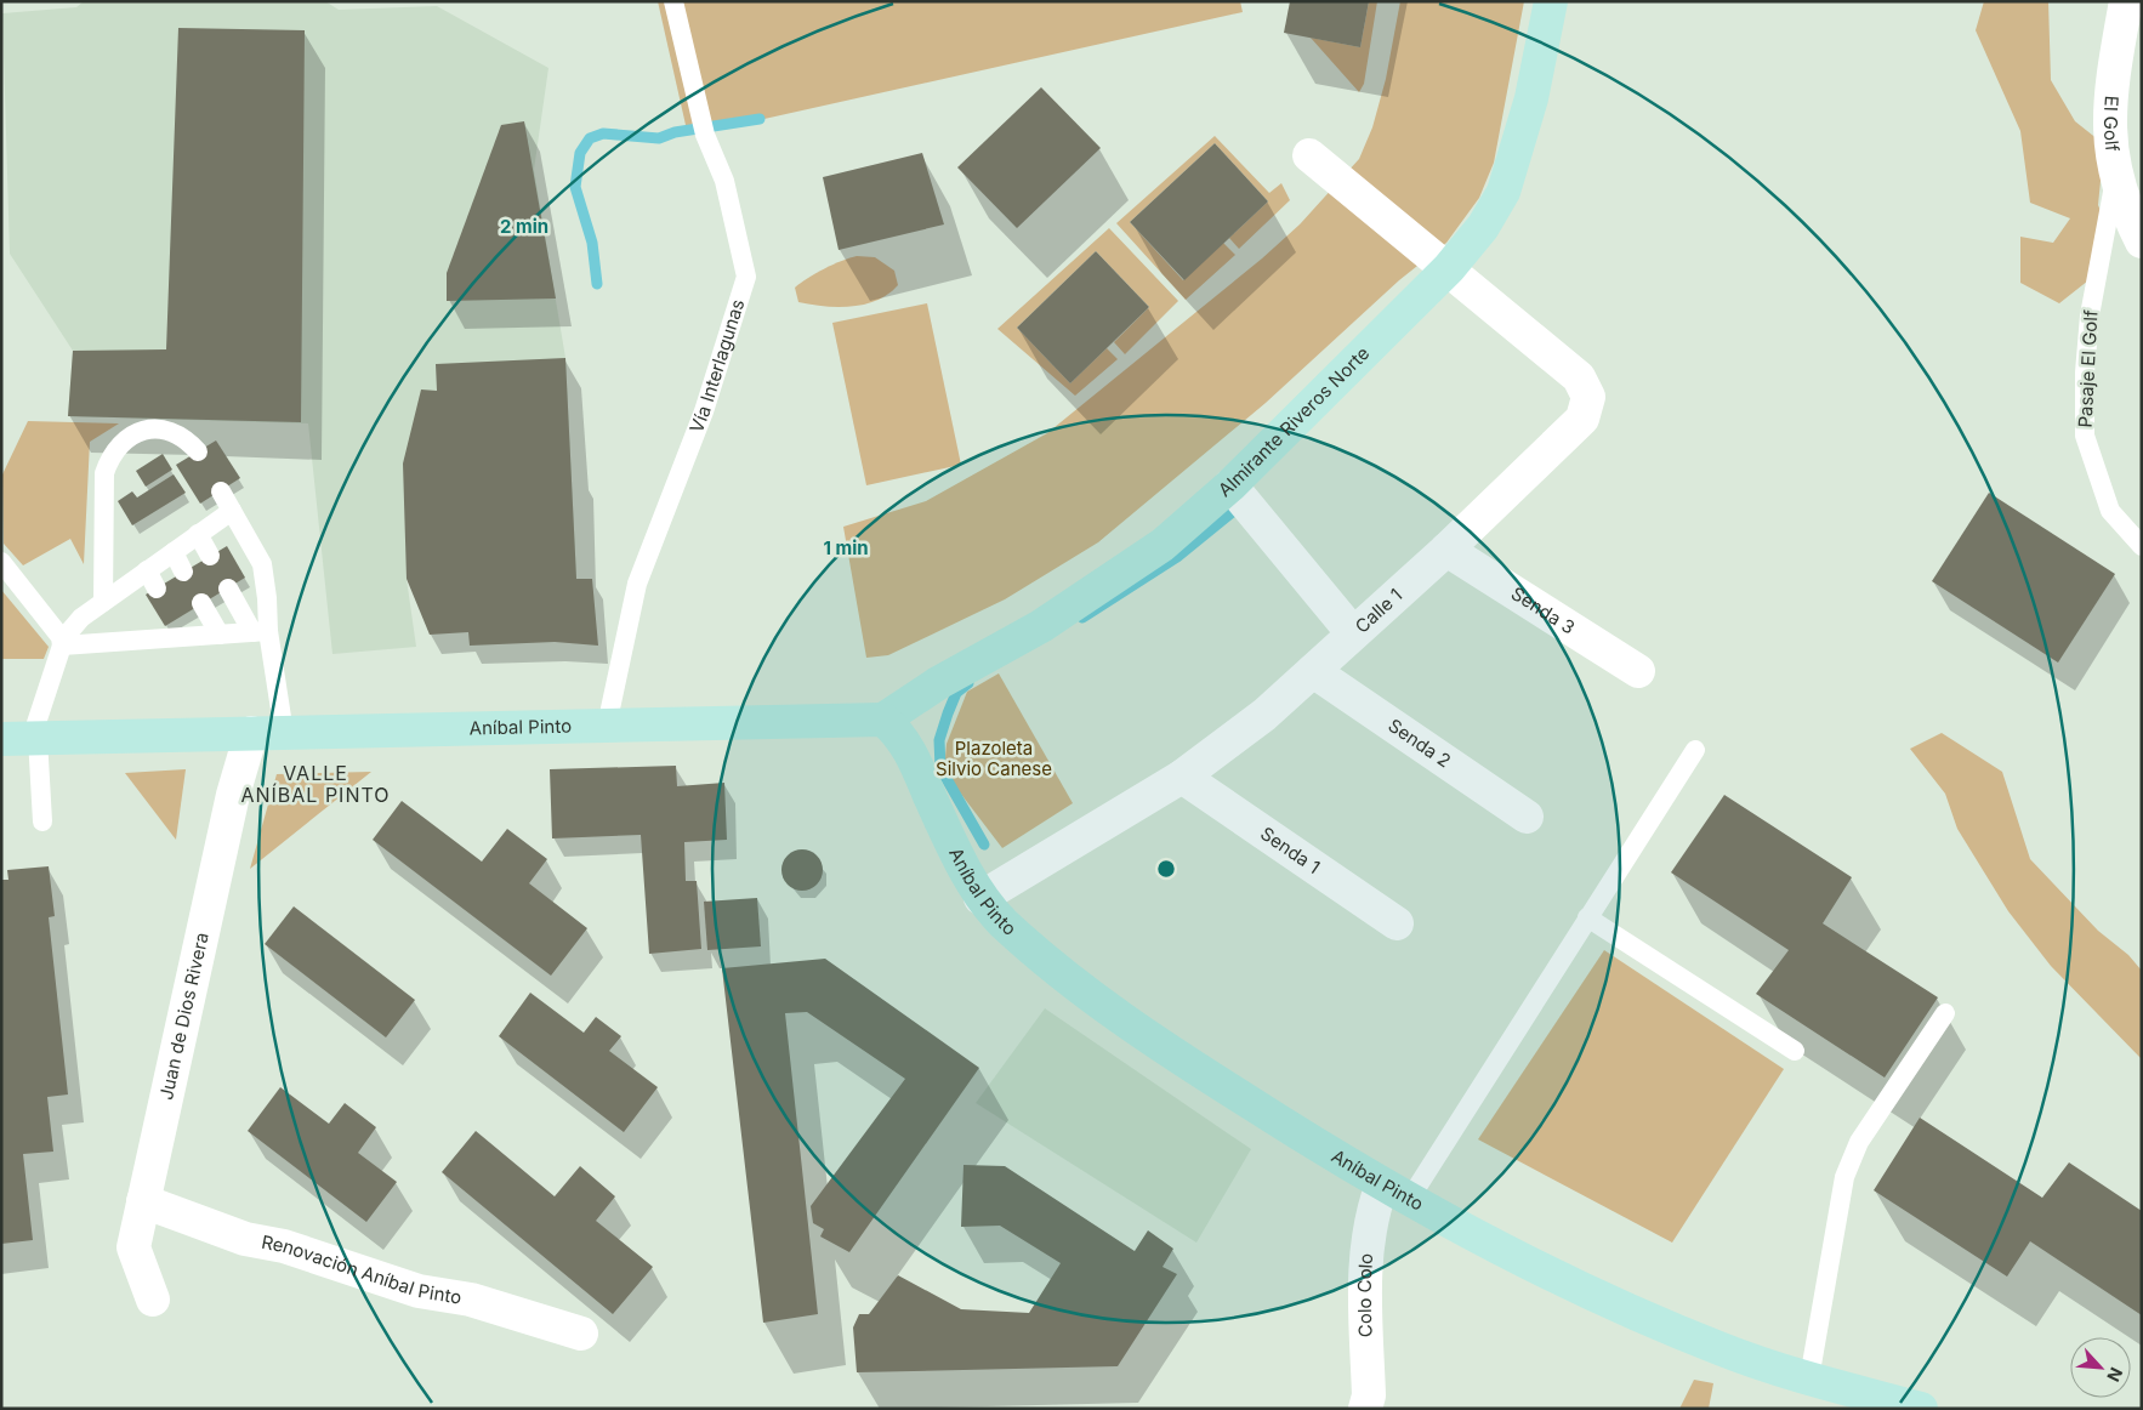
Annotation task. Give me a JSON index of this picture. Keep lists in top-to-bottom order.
{
  "streets": {
    "street": [
      "El Golf",
      "Almirante Riveros Norte",
      "Calle 1",
      "Senda 3",
      "Aníbal Pinto",
      "Senda 2",
      "Senda 1",
      "Juan de Dios Rivera",
      "Renovación Aníbal Pinto",
      "Colo Colo"
    ],
    "lane": ["Vía Interlagunas", "Pasaje El Golf"]
  },
  "crossings": [
    ["El Golf", "Pasaje El Golf"],
    ["Vía Interlagunas", "Aníbal Pinto"],
    ["Almirante Riveros Norte", "Calle 1"],
    ["Almirante Riveros Norte", "Aníbal Pinto"],
    ["Calle 1", "Senda 3"],
    ["Calle 1", "Aníbal Pinto"],
    ["Calle 1", "Senda 2"],
    ["Calle 1", "Senda 1"],
    ["Aníbal Pinto", "Juan de Dios Rivera"],
    ["Aníbal Pinto", "Colo Colo"],
    ["Juan de Dios Rivera", "Renovación Aníbal Pinto"]
  ],
  "districts": ["VALLE ANÍBAL PINTO"],
  "parks": ["Plazoleta Silvio Canese"],
  "north": "bottom right",
  "rings": ["2 min", "1 min"]
}
